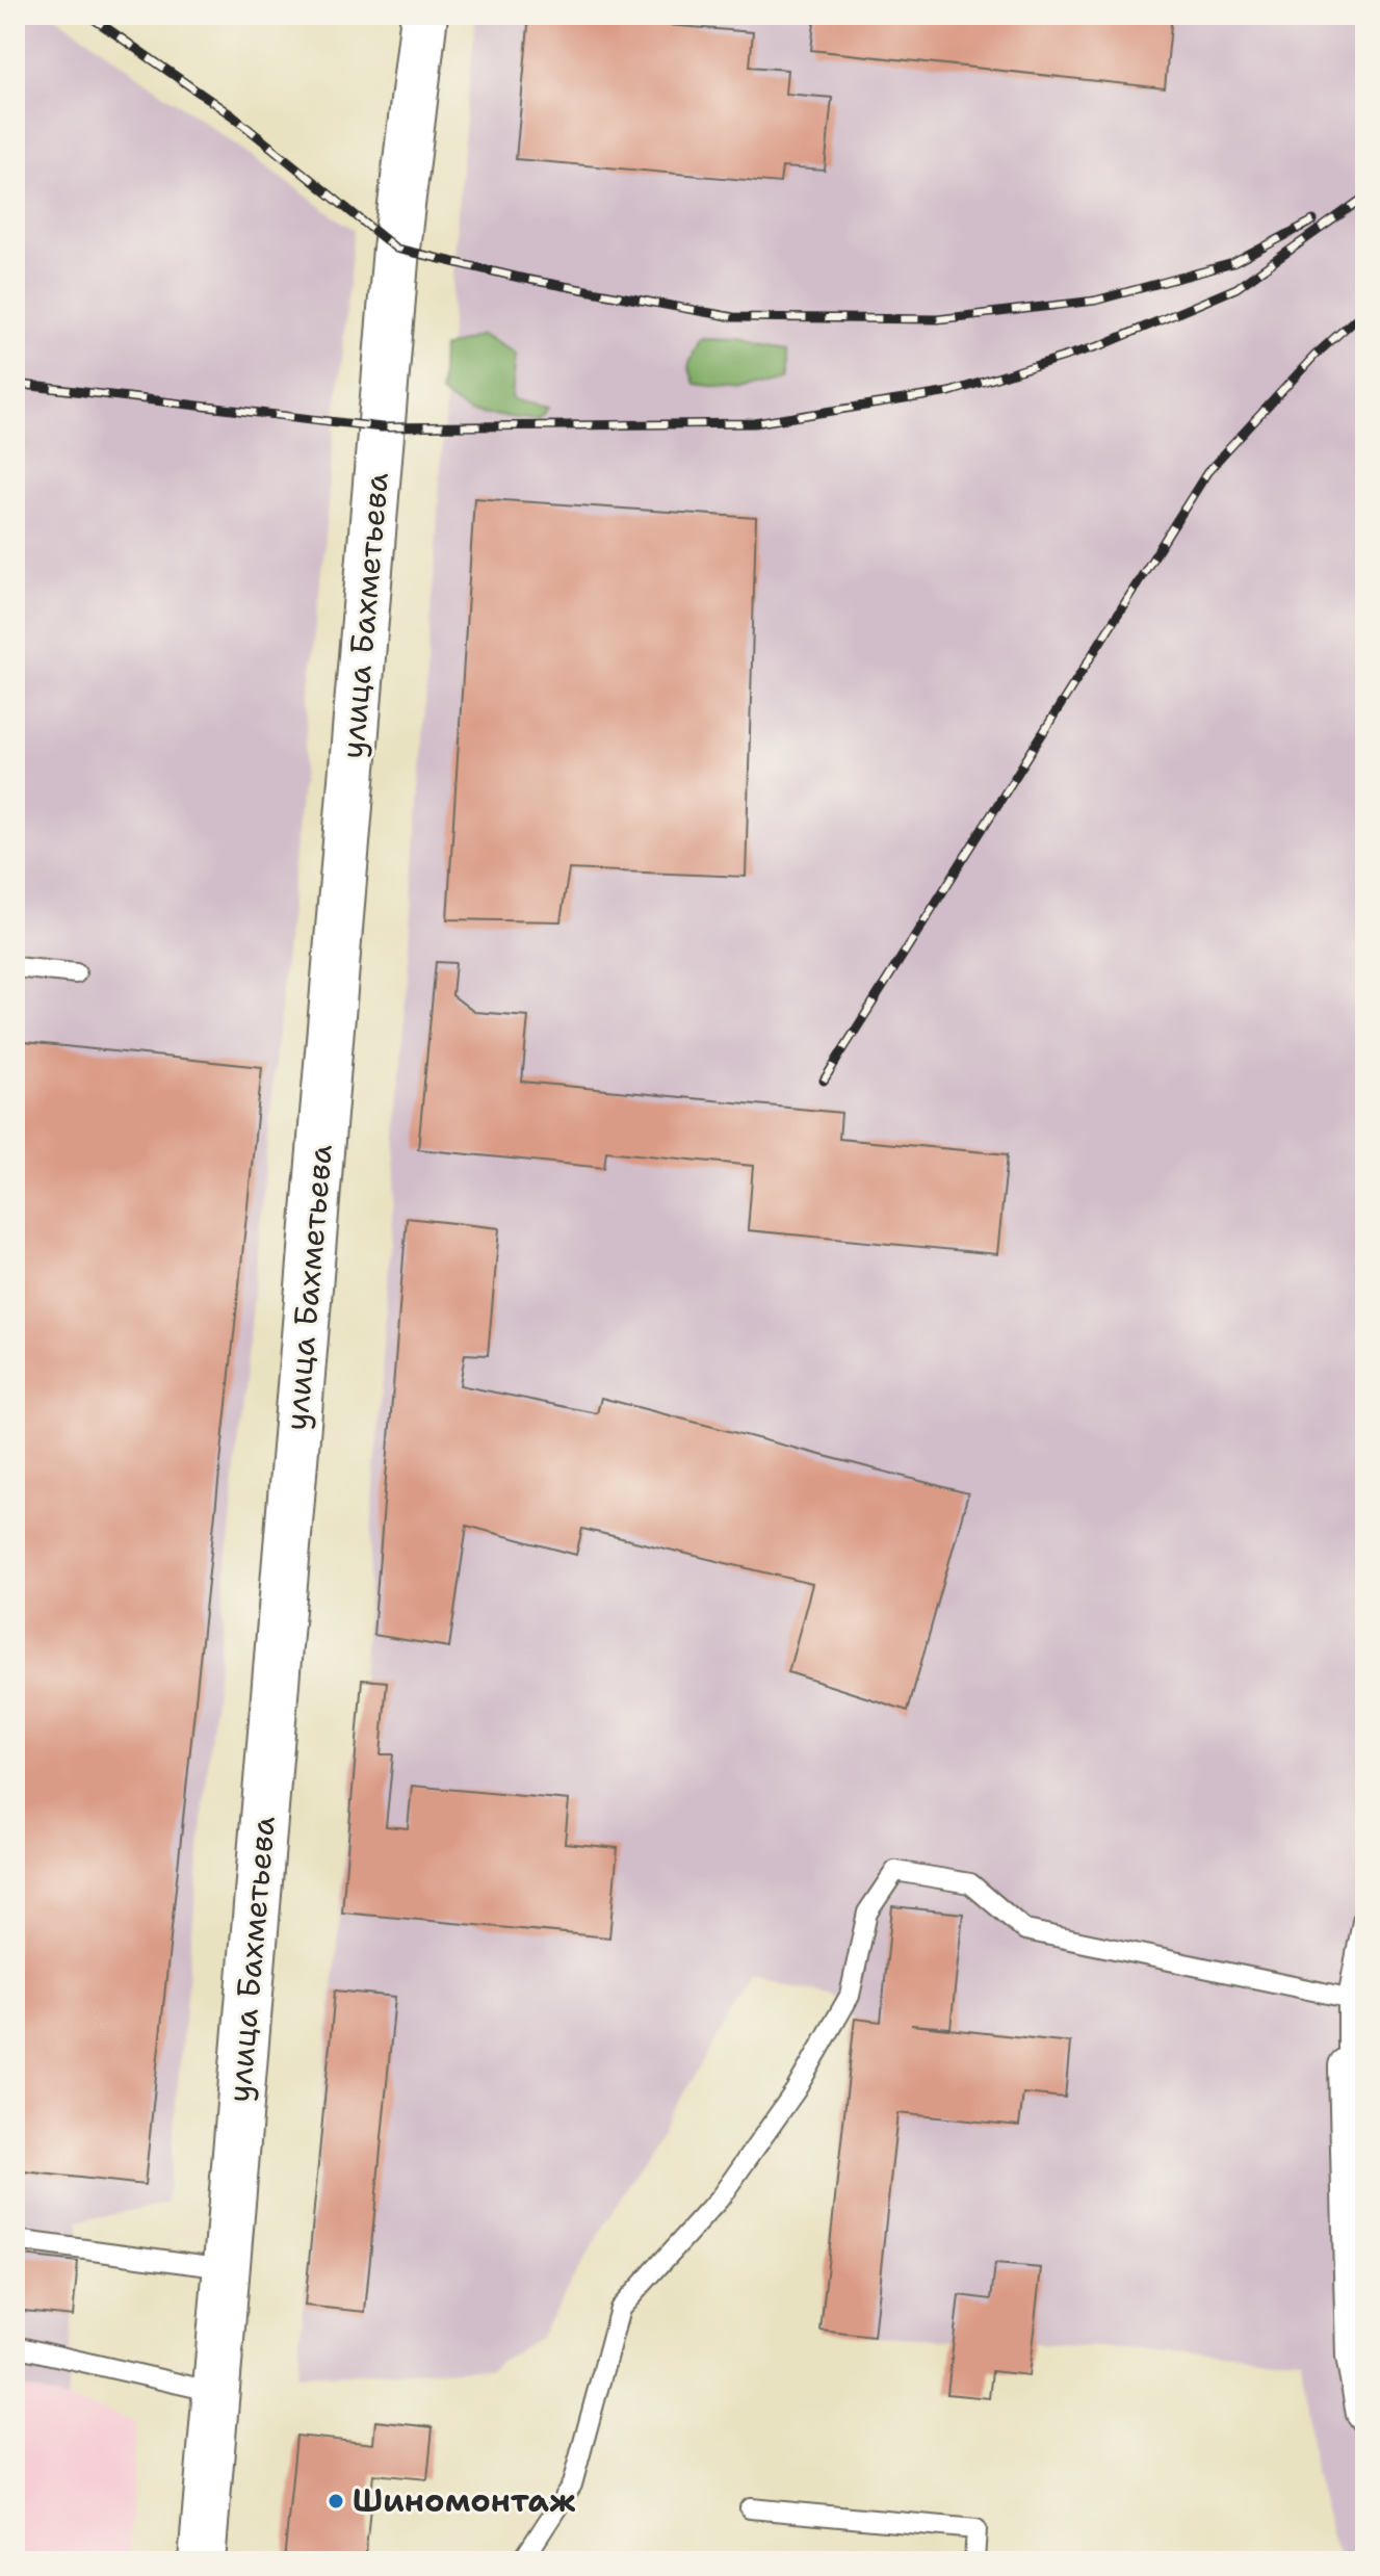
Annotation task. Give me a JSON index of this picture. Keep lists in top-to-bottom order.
{
  "streets": {
    "street": ["улица Бахметьева"]
  },
  "places": ["Шиномонтаж"]
}
